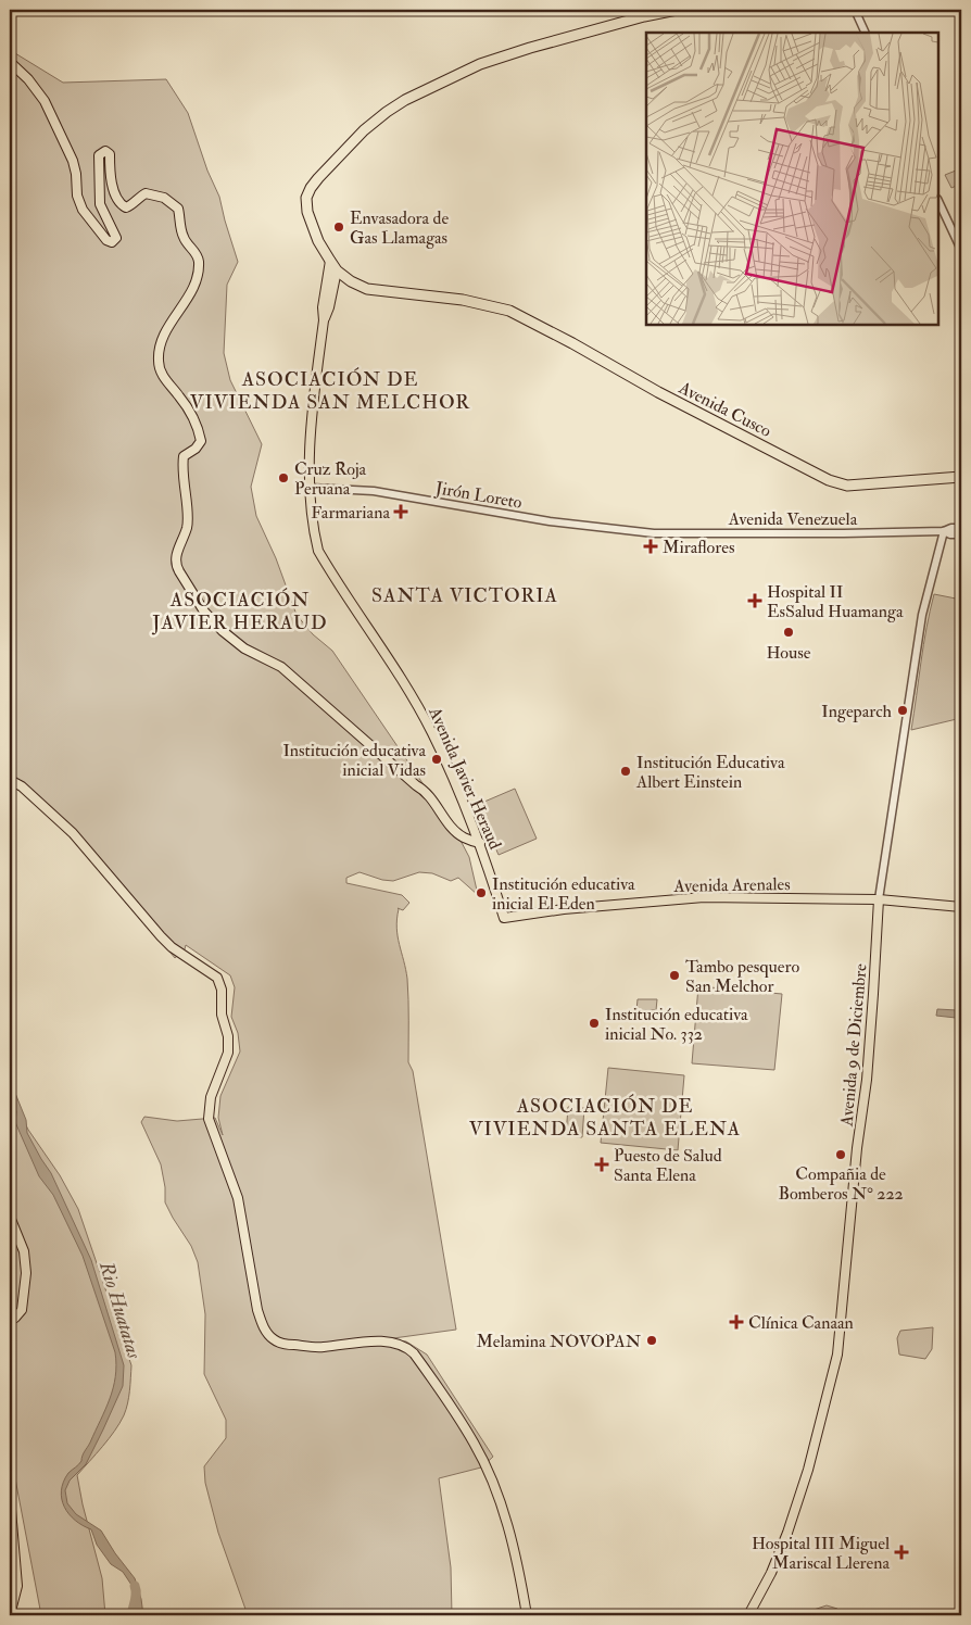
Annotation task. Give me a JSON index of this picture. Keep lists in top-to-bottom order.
{
  "streets": {
    "highway": ["Avenida Cusco"],
    "main road": ["Avenida Javier Heraud", "Avenida Arenales", "Avenida 9 de Diciembre"],
    "street": ["Jirón Loreto", "Avenida Venezuela"]
  },
  "crossings": [
    ["Avenida Cusco", "Avenida Javier Heraud"],
    ["Jirón Loreto", "Avenida Venezuela"],
    ["Jirón Loreto", "Avenida Javier Heraud"],
    ["Avenida Venezuela", "Avenida 9 de Diciembre"],
    ["Avenida Javier Heraud", "Avenida Arenales"],
    ["Avenida Arenales", "Avenida 9 de Diciembre"]
  ],
  "districts": [
    "ASOCIACIÓN DE VIVIENDA SAN MELCHOR",
    "SANTA VICTORIA",
    "ASOCIACIÓN JAVIER HERAUD",
    "ASOCIACIÓN DE VIVIENDA SANTA ELENA"
  ],
  "water": ["Rio Huatatas"],
  "places": {
    "other": [
      "Envasadora de Gas Llamagas",
      "Cruz Roja Peruana",
      "House",
      "Ingeparch",
      "Institución educativa inicial Vidas",
      "Institución Educativa Albert Einstein",
      "Institución educativa inicial El Eden",
      "Tambo pesquero San Melchor",
      "Institución educativa inicial No. 332",
      "Compañia de Bomberos N° 222",
      "Melamina NOVOPAN"
    ],
    "health": [
      "Farmariana",
      "Miraflores",
      "Hospital II EsSalud Huamanga",
      "Puesto de Salud Santa Elena",
      "Clínica Canaan",
      "Hospital III Miguel Mariscal Llerena"
    ]
  }
}
